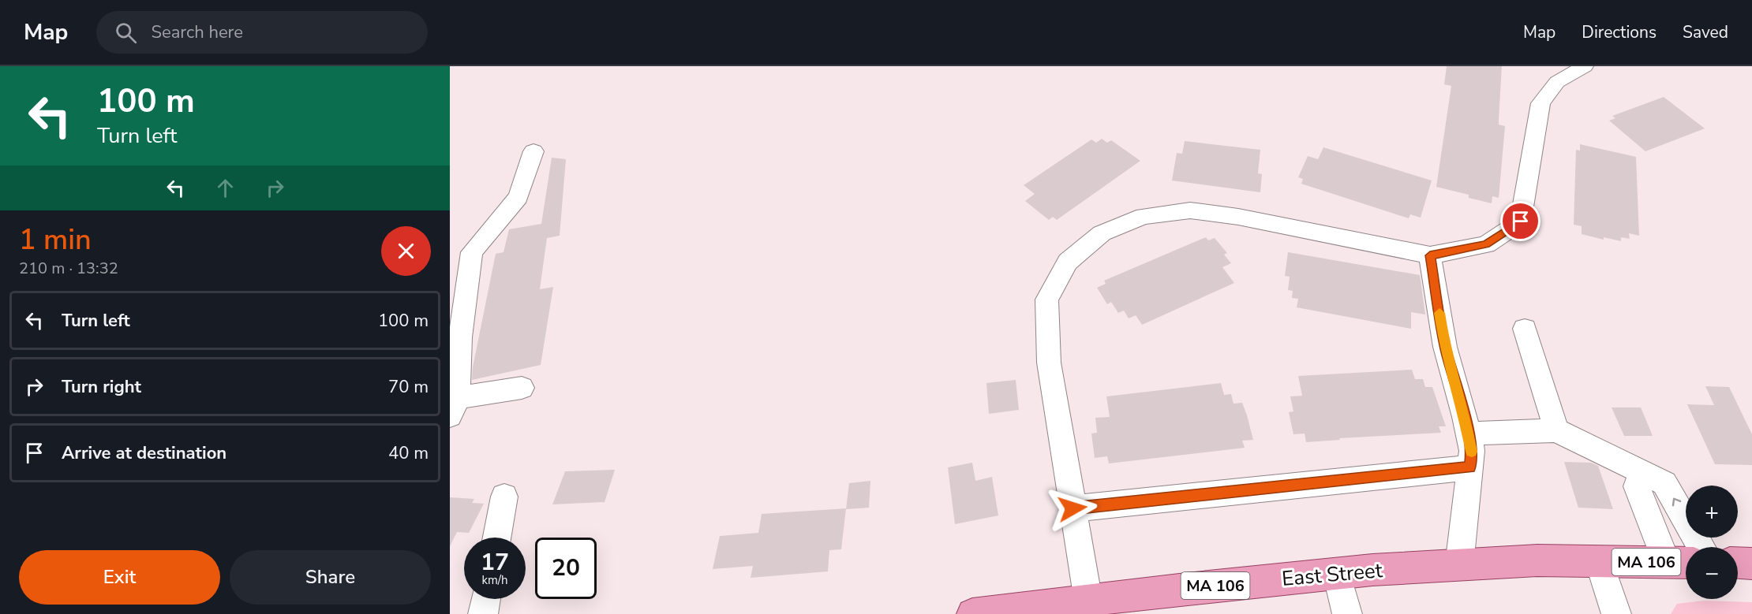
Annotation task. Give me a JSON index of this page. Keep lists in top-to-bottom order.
{
  "streets": {
    "main road": ["MA 106", "East Street"]
  },
  "page": {
    "header": "Map",
    "search": "Search here",
    "nav": ["Map", "Directions", "Saved"],
    "turn": ["100 m", "Turn left"],
    "heading": ["1 min", "210 m · 13:32"],
    "list": [
      {
        "name": "Turn left",
        "value": "100 m"
      },
      {
        "name": "Turn right",
        "value": "70 m"
      },
      {
        "name": "Arrive at destination",
        "value": "40 m"
      }
    ],
    "map_buttons": ["+", "−"],
    "speed": "17 km/h",
    "limit": "20",
    "buttons": ["Exit", "Share"]
  }
}
